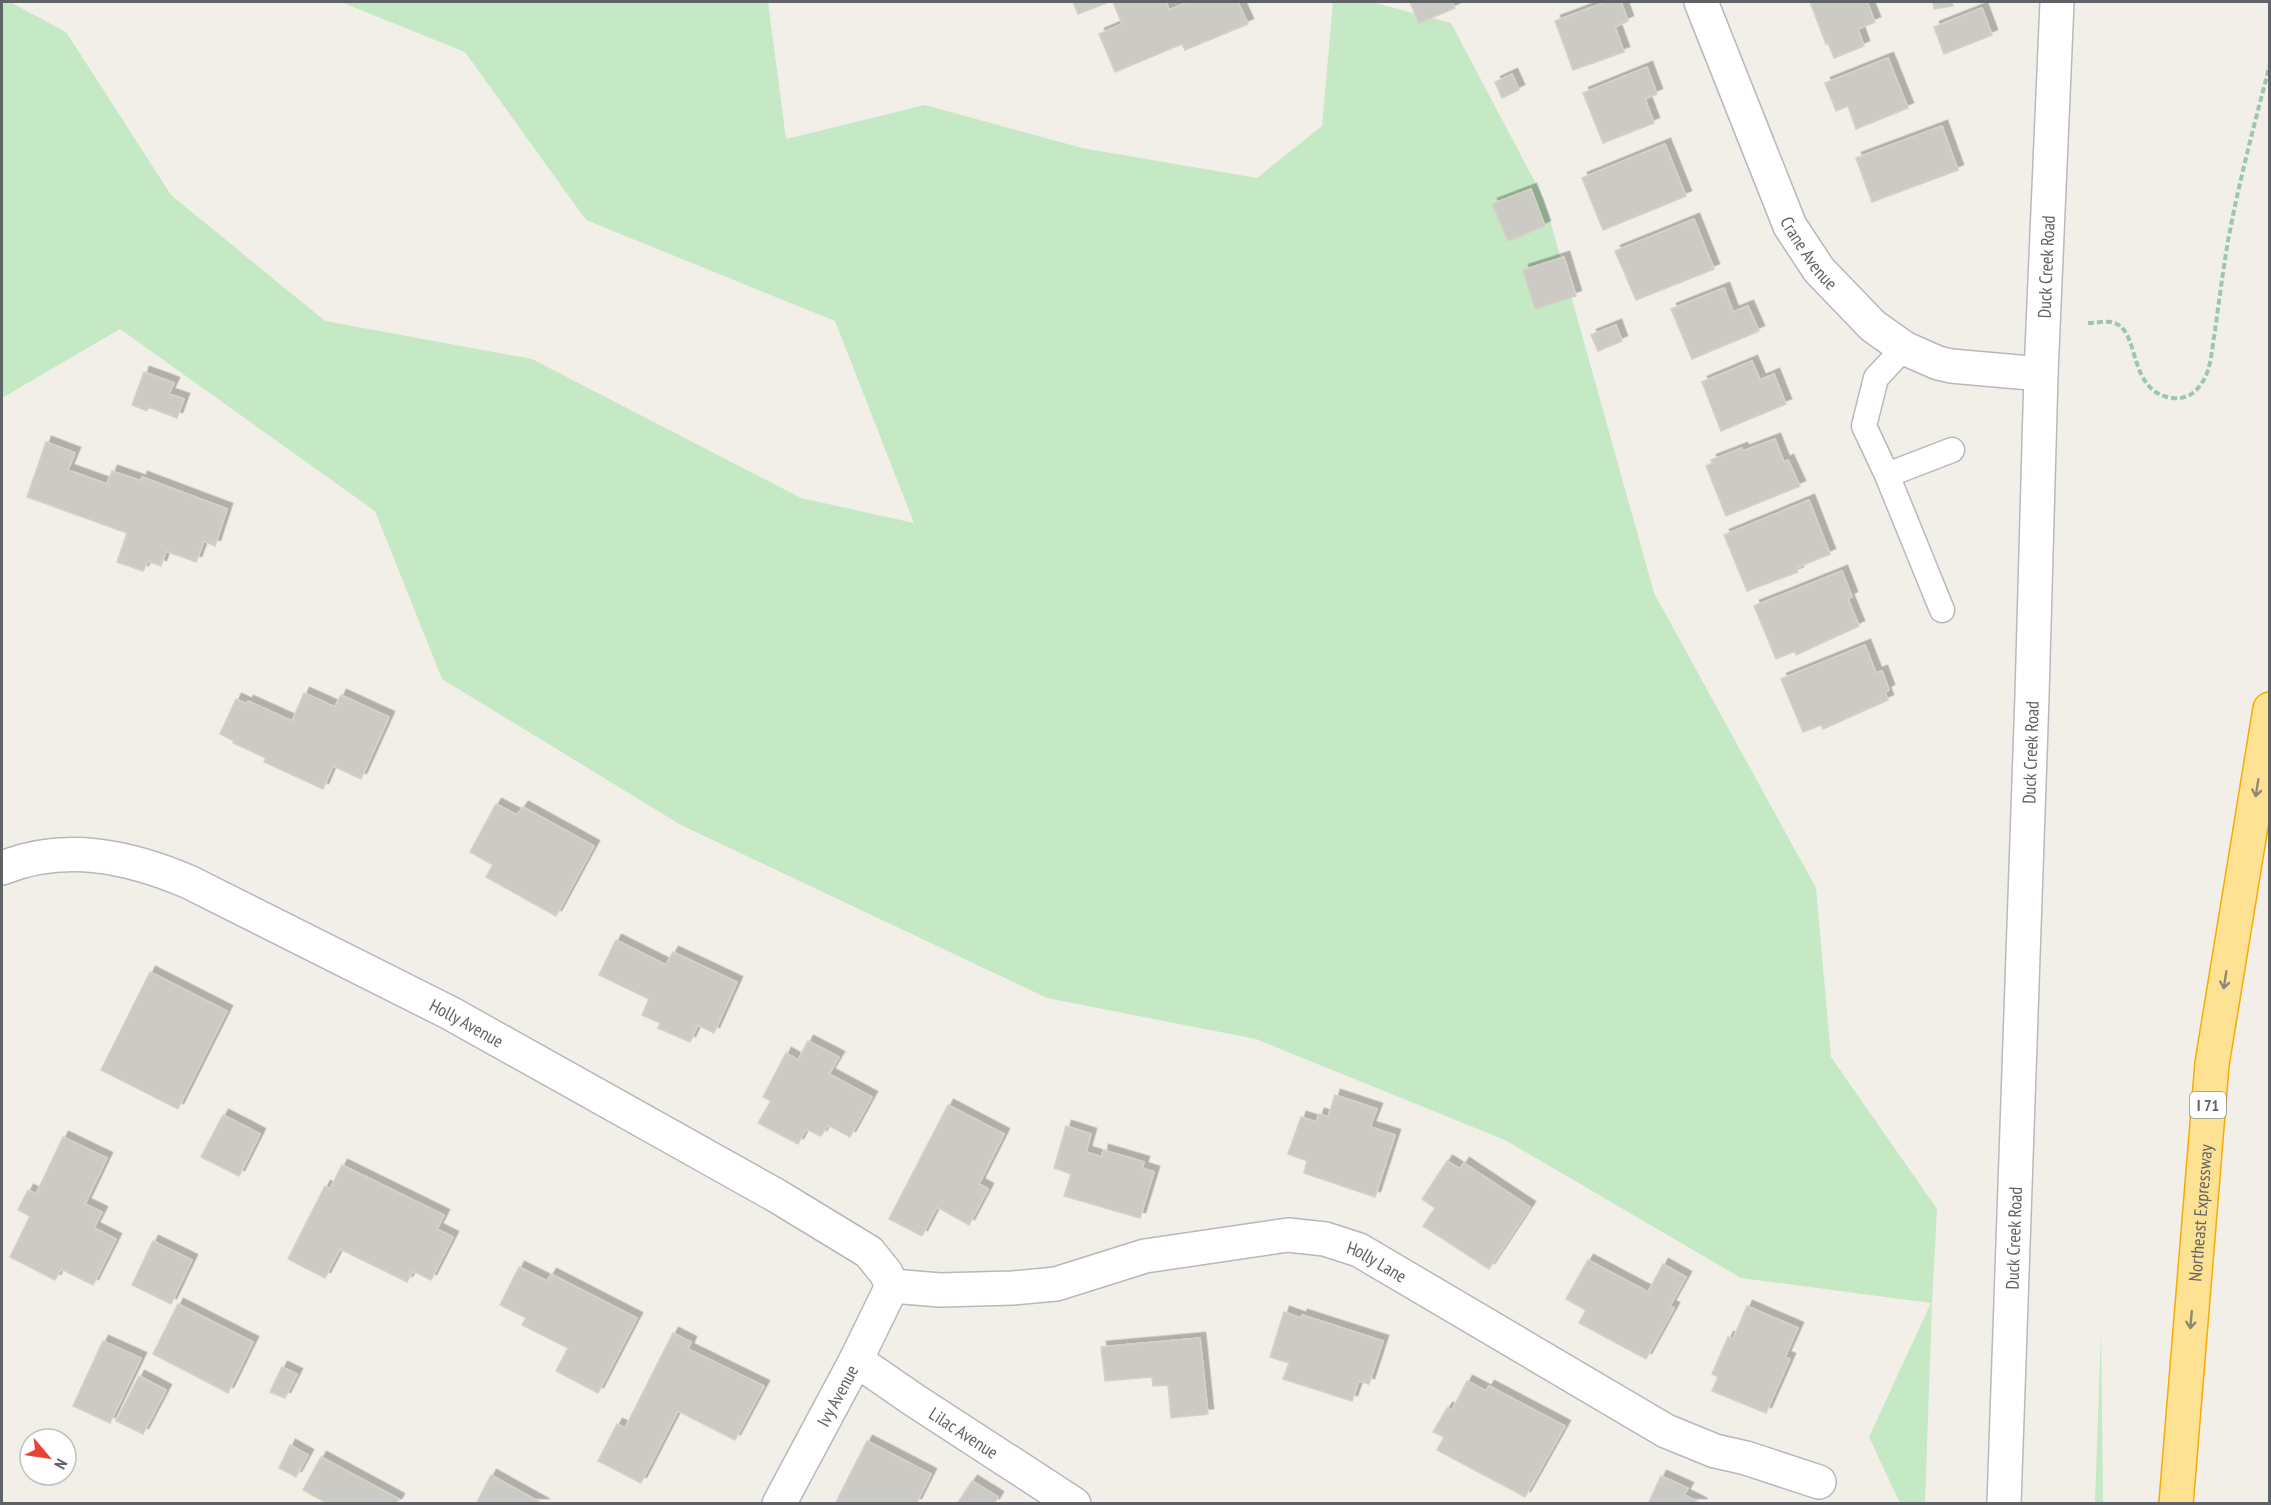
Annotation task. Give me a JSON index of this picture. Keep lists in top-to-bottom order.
{
  "streets": {
    "highway": ["I 71", "Northeast Expressway"],
    "street": [
      "Crane Avenue",
      "Duck Creek Road",
      "Holly Avenue",
      "Holly Lane",
      "Ivy Avenue",
      "Lilac Avenue"
    ]
  },
  "crossings": [
    ["Crane Avenue", "Duck Creek Road"],
    ["Holly Avenue", "Holly Lane"],
    ["Holly Avenue", "Ivy Avenue"],
    ["Holly Lane", "Ivy Avenue"],
    ["Ivy Avenue", "Lilac Avenue"]
  ],
  "one_way": ["Northeast Expressway"],
  "north": "bottom right"
}
